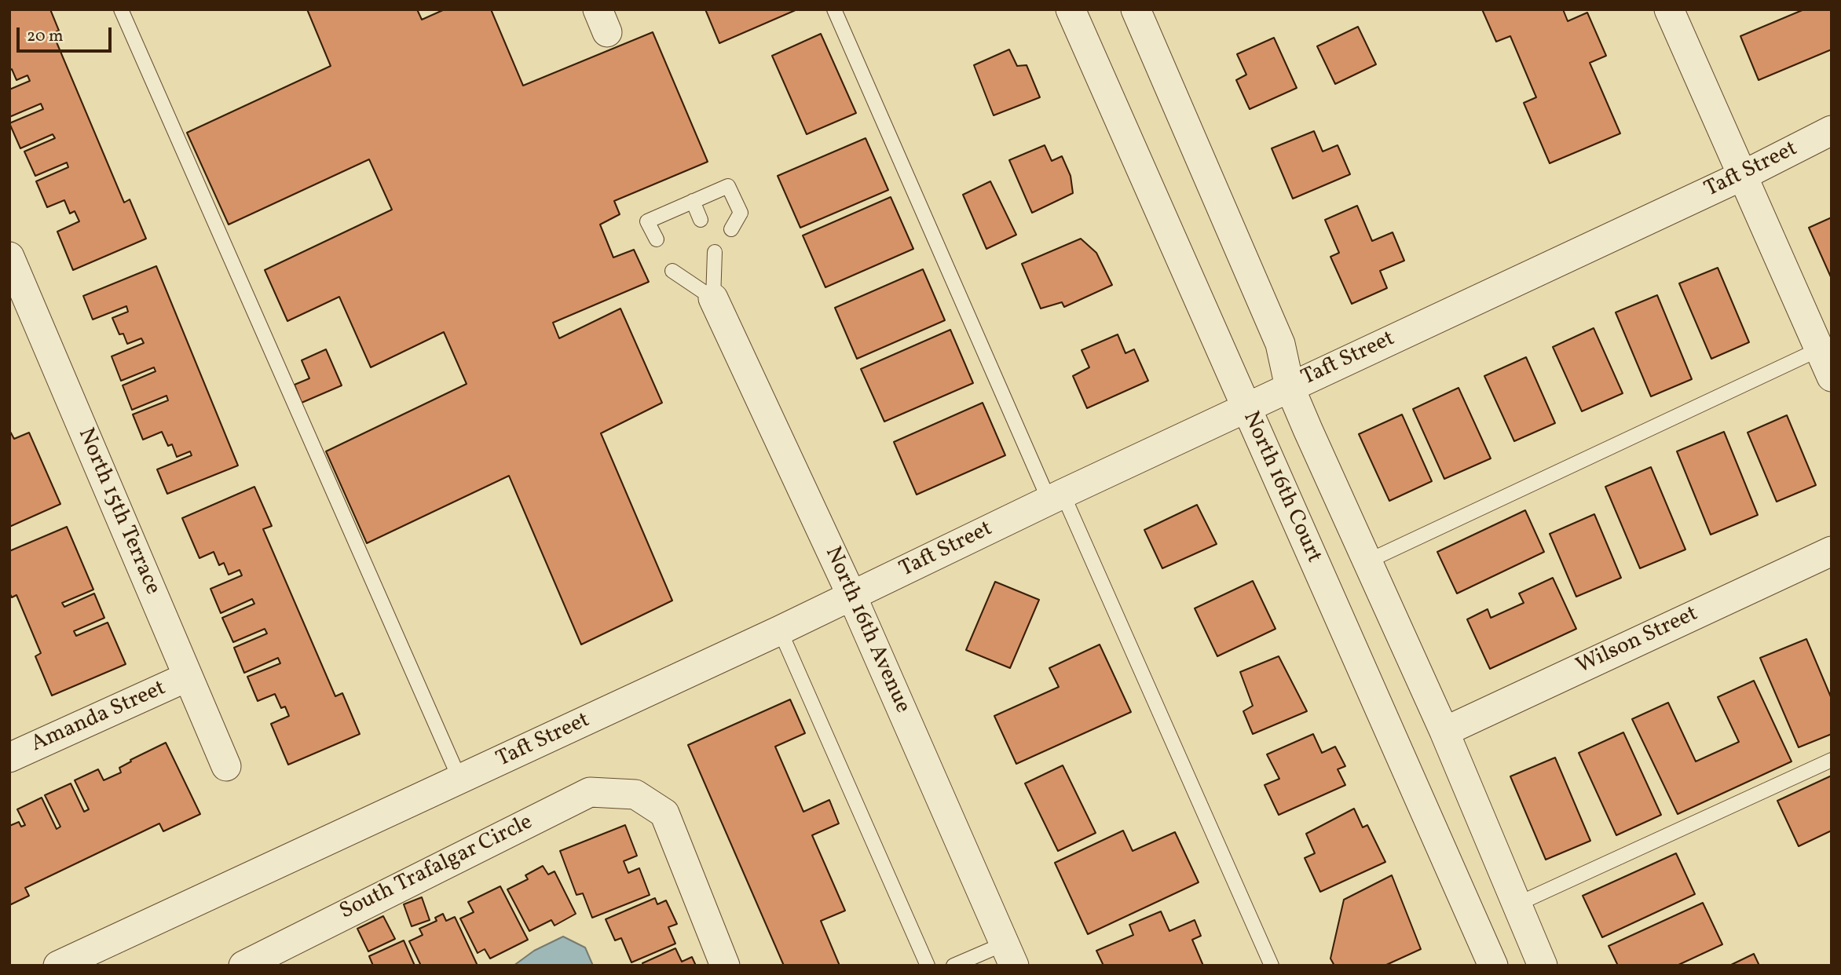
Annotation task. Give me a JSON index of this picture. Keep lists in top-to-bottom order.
{
  "streets": {
    "street": [
      "Taft Street",
      "North 16th Court",
      "North 15th Terrace",
      "North 16th Avenue",
      "Wilson Street",
      "Amanda Street",
      "South Trafalgar Circle"
    ]
  },
  "crossings": [
    ["Taft Street", "North 16th Court"],
    ["Taft Street", "North 16th Avenue"],
    ["North 15th Terrace", "Amanda Street"]
  ],
  "scale_bar": "20 m"
}
